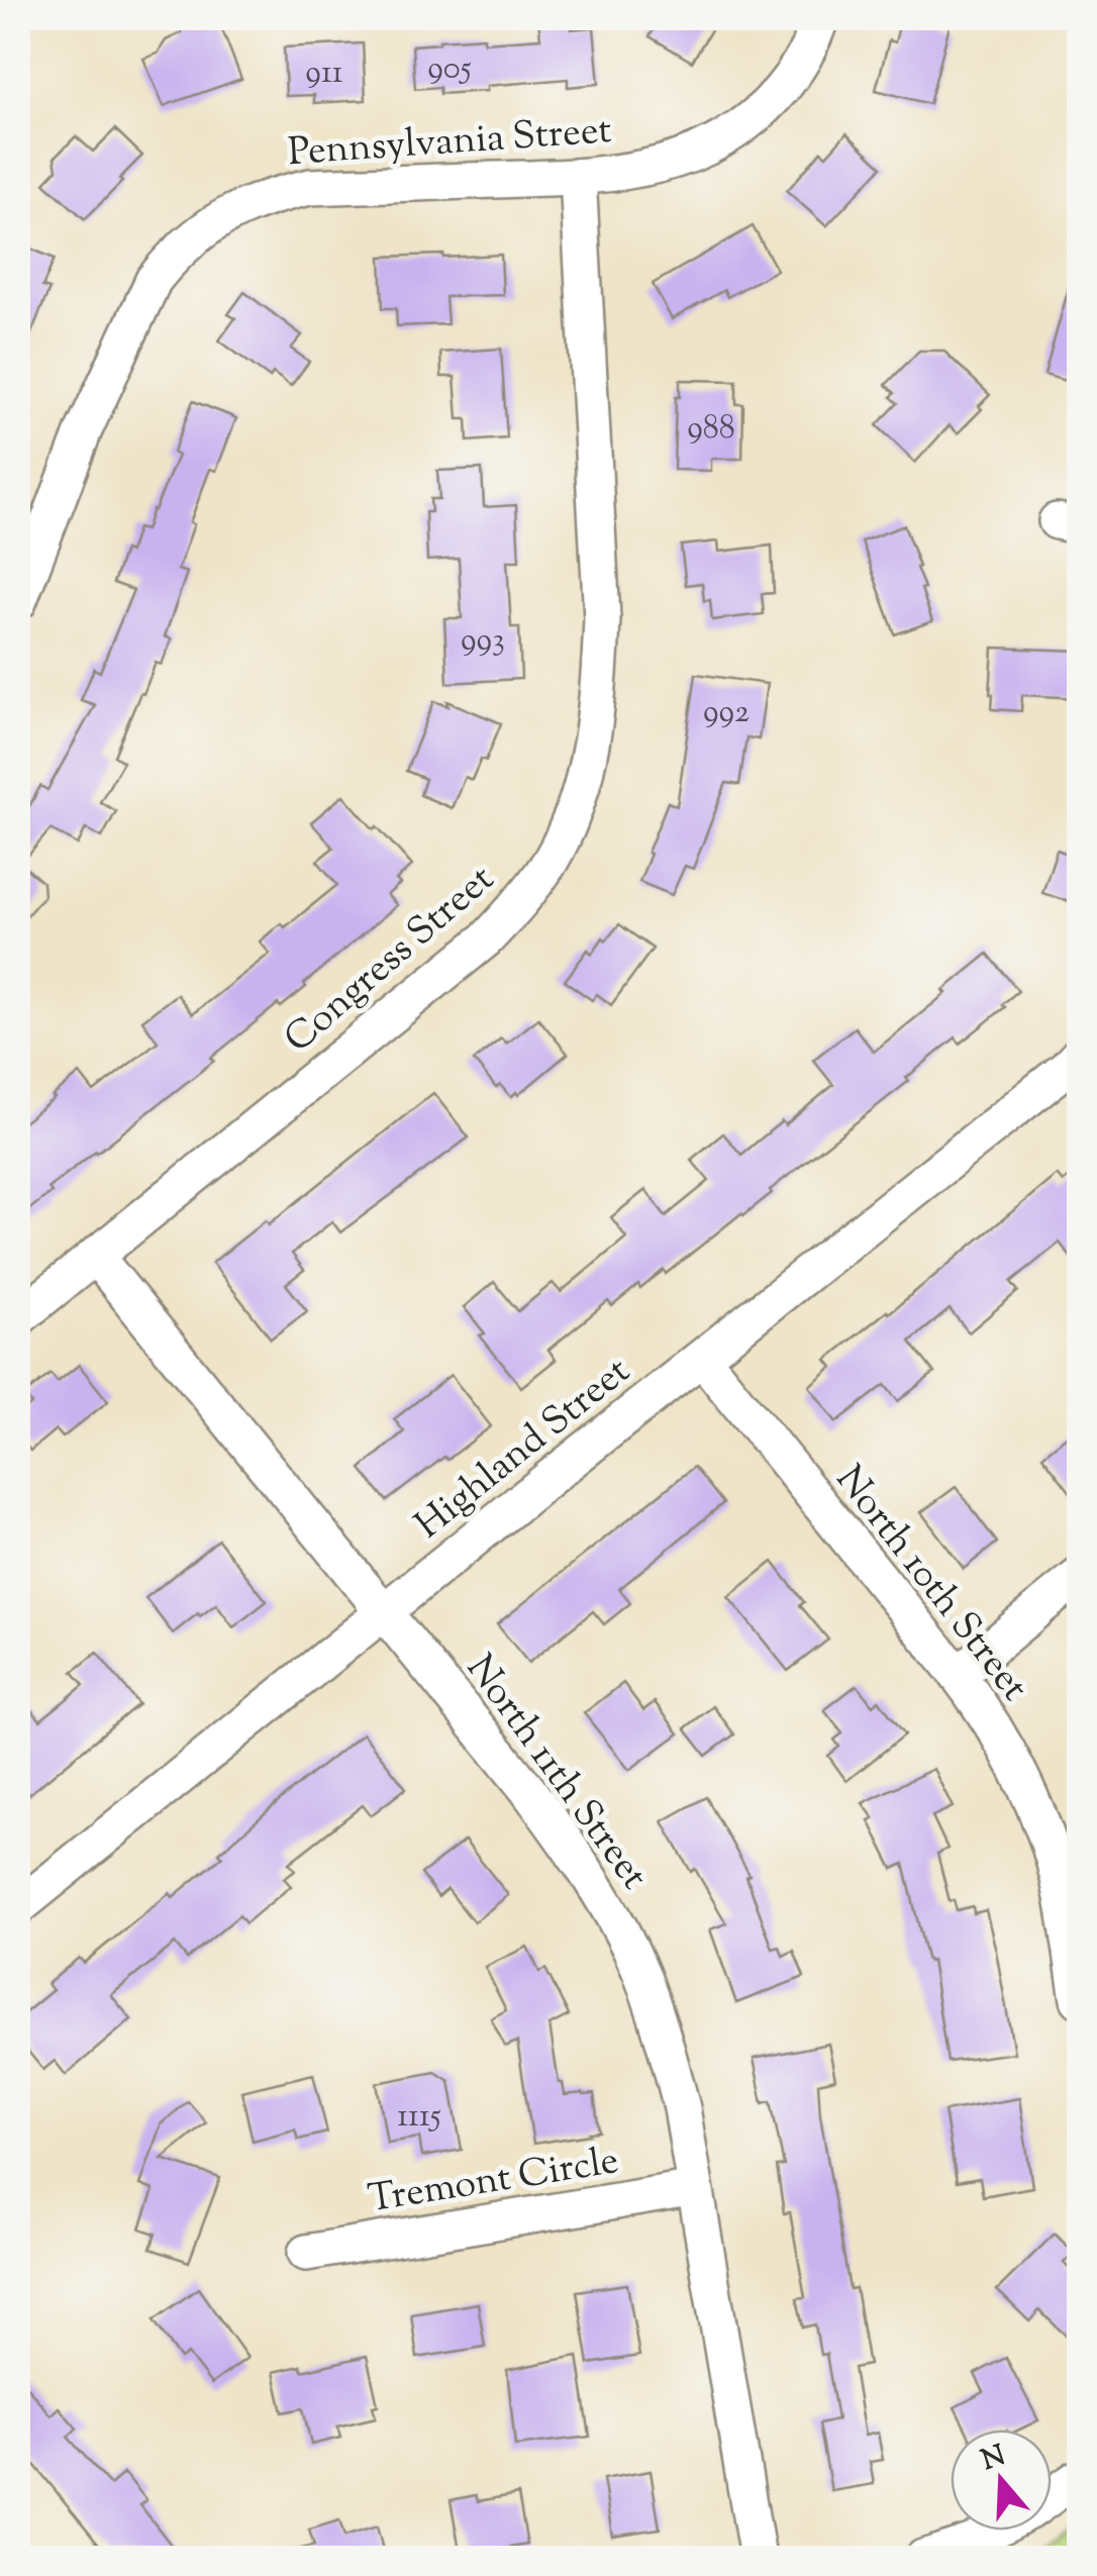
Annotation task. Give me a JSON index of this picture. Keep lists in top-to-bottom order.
{
  "streets": {
    "street": [
      "Pennsylvania Street",
      "Congress Street",
      "Highland Street",
      "North 10th Street",
      "North 11th Street",
      "Tremont Circle"
    ]
  },
  "crossings": [
    ["Pennsylvania Street", "Congress Street"],
    ["Congress Street", "North 11th Street"],
    ["Highland Street", "North 10th Street"],
    ["Highland Street", "North 11th Street"],
    ["North 11th Street", "Tremont Circle"]
  ],
  "house_numbers": [
    "905",
    "911",
    "988",
    "993",
    "992",
    "1115"
  ],
  "north": "top"
}
